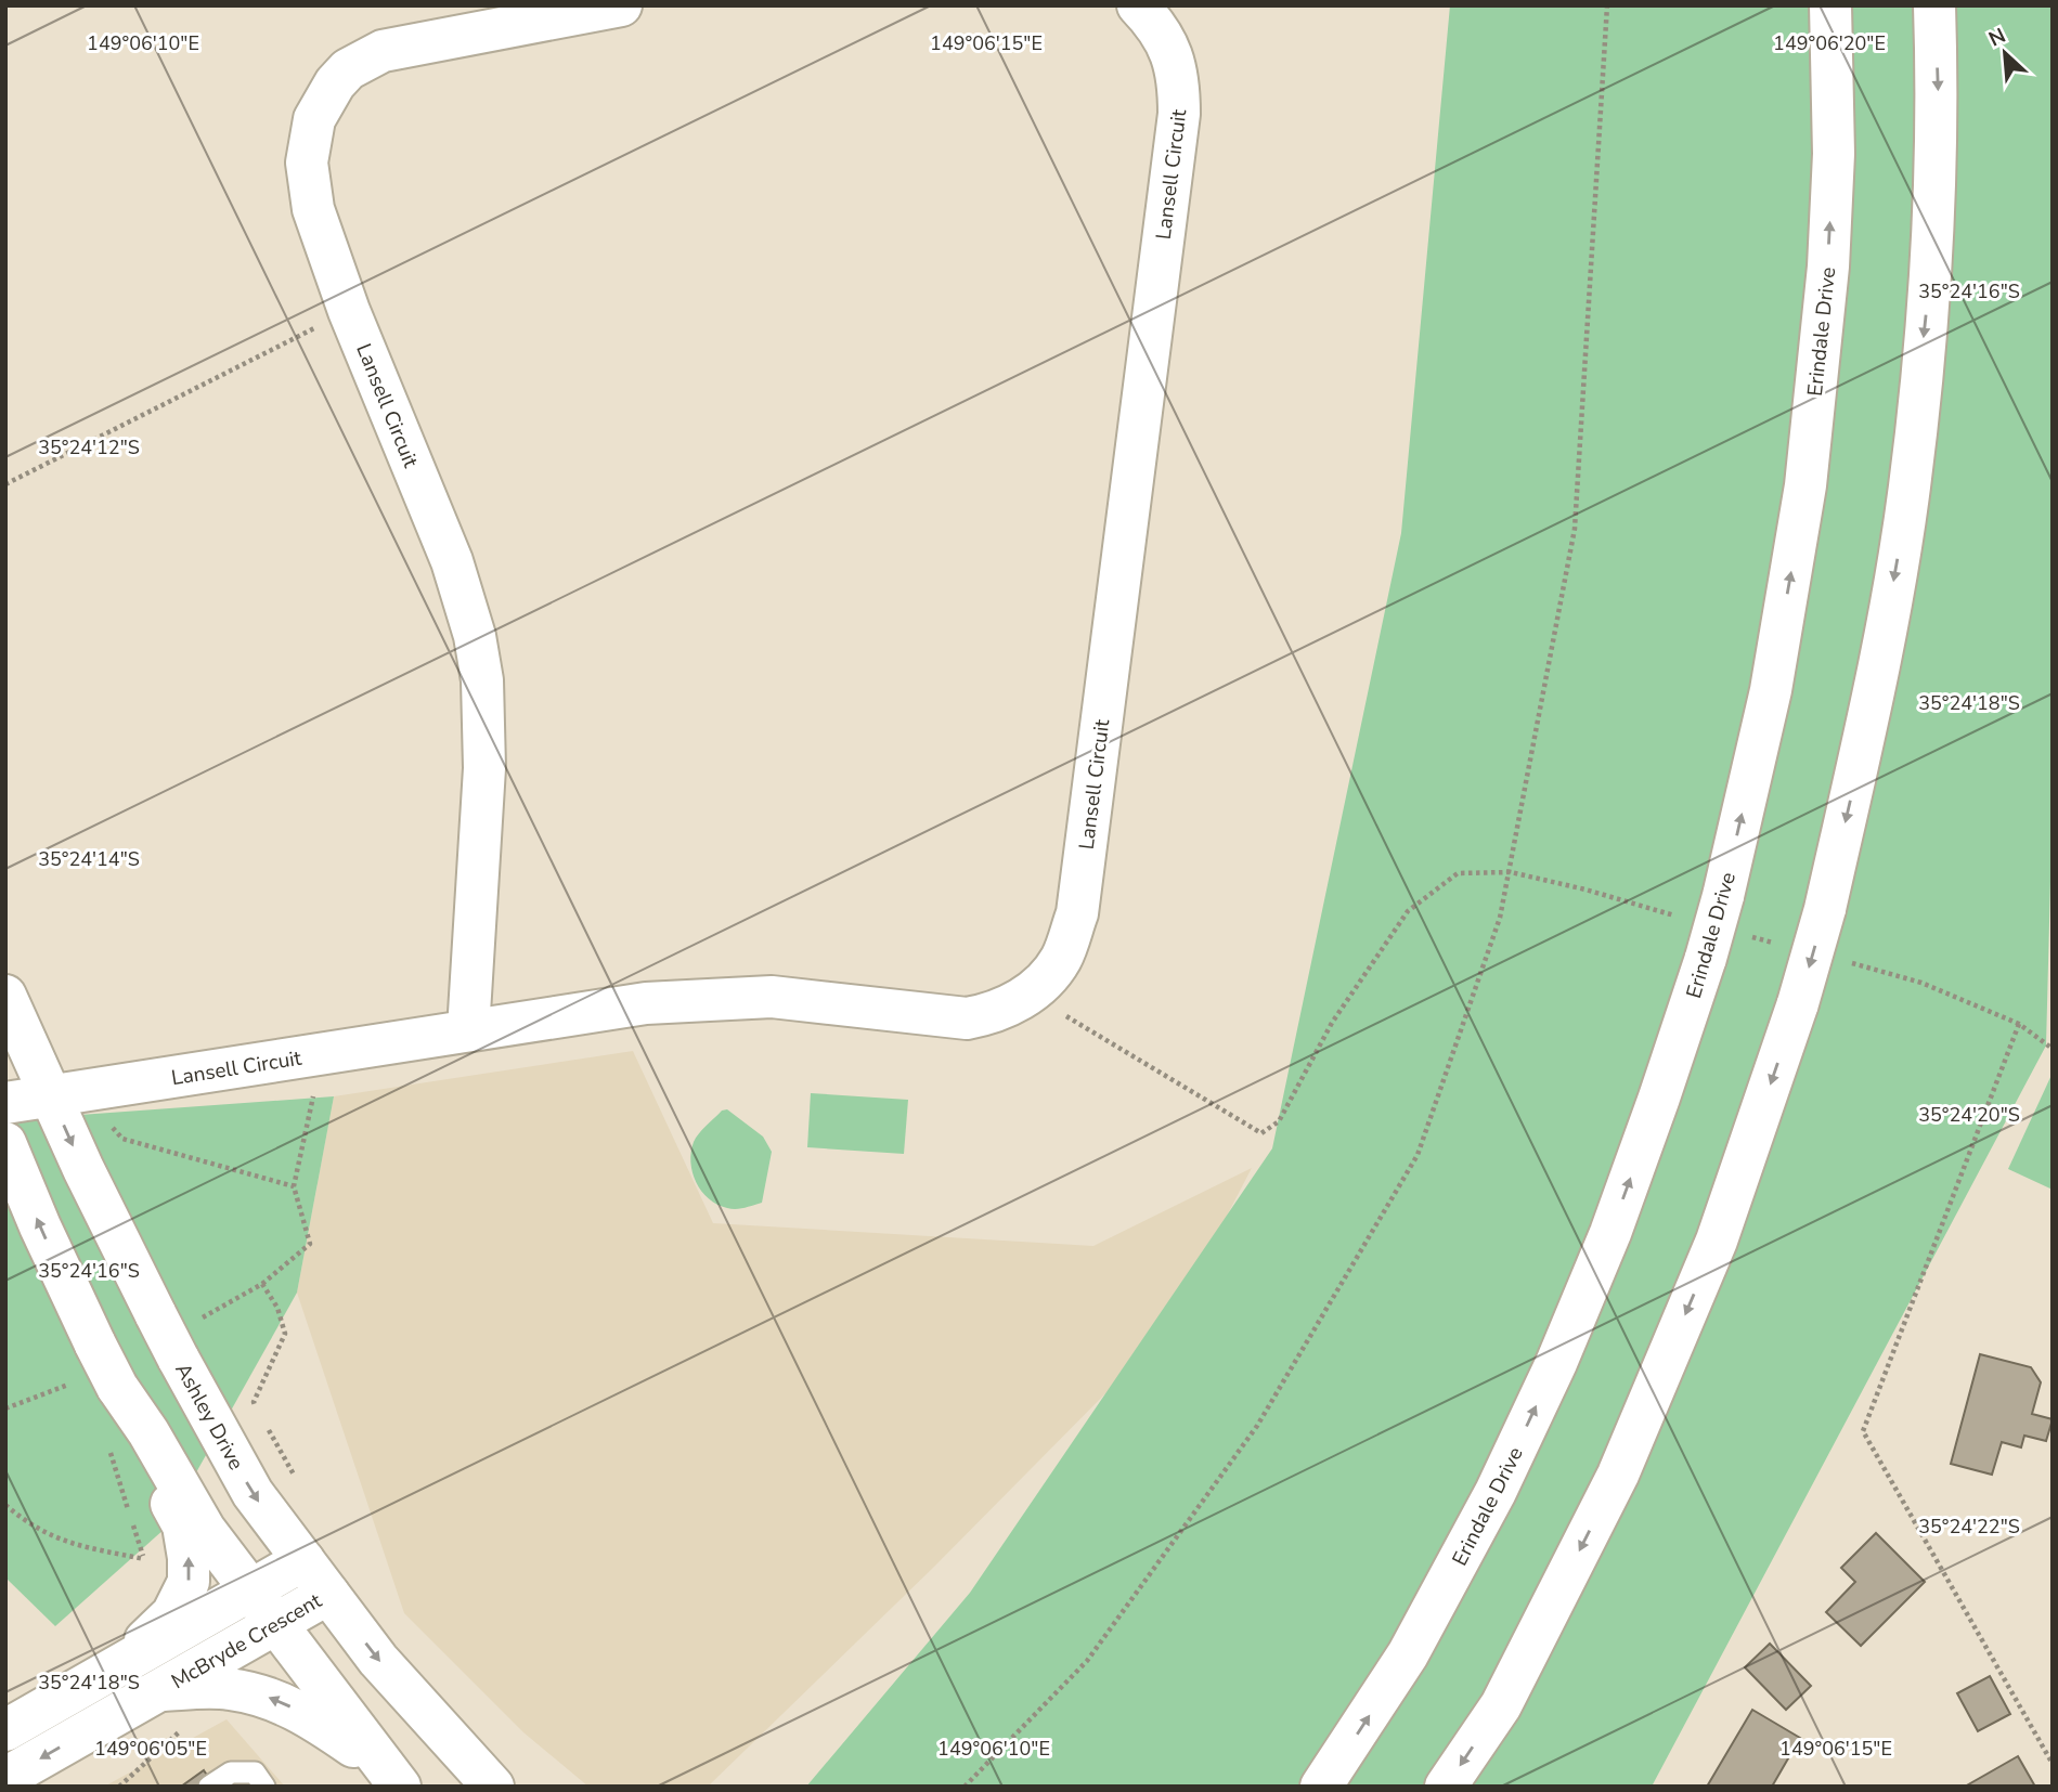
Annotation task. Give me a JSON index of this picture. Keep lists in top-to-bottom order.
{
  "streets": {
    "street": [
      "Lansell Circuit",
      "Erindale Drive",
      "Ashley Drive",
      "McBryde Crescent"
    ]
  },
  "crossings": [
    ["Lansell Circuit", "Ashley Drive"],
    ["Ashley Drive", "McBryde Crescent"]
  ],
  "north": "top left",
  "coordinates": [
    "149°06'10\"E",
    "149°06'20\"E",
    "149°06'15\"E",
    "35°24'16\"S",
    "35°24'12\"S",
    "35°24'18\"S",
    "35°24'14\"S",
    "35°24'20\"S",
    "35°24'22\"S",
    "149°06'05\"E"
  ]
}
